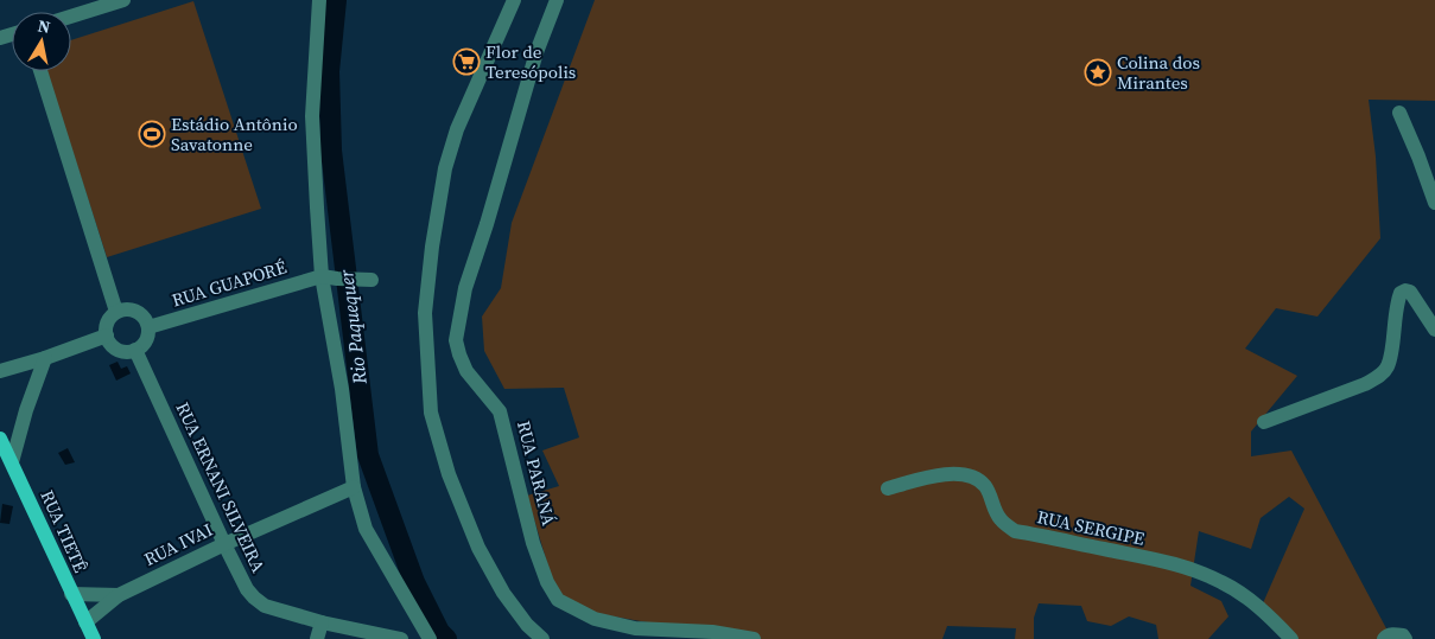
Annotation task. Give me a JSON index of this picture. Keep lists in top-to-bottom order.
{
  "streets": {
    "main road": ["RUA TIETÊ"],
    "street": [
      "RUA GUAPORÉ",
      "RUA PARANÁ",
      "RUA ERNANI SILVEIRA",
      "RUA SERGIPE",
      "RUA IVAI"
    ]
  },
  "crossings": [
    ["RUA GUAPORÉ", "RUA ERNANI SILVEIRA"],
    ["RUA ERNANI SILVEIRA", "RUA IVAI"],
    ["RUA TIETÊ", "RUA IVAI"]
  ],
  "water": ["Rio Paquequer"],
  "places": {
    "supermarket": ["Flor de Teresópolis"],
    "place": ["Colina dos Mirantes"],
    "sports": ["Estádio Antônio Savatonne"]
  },
  "north": "top"
}
